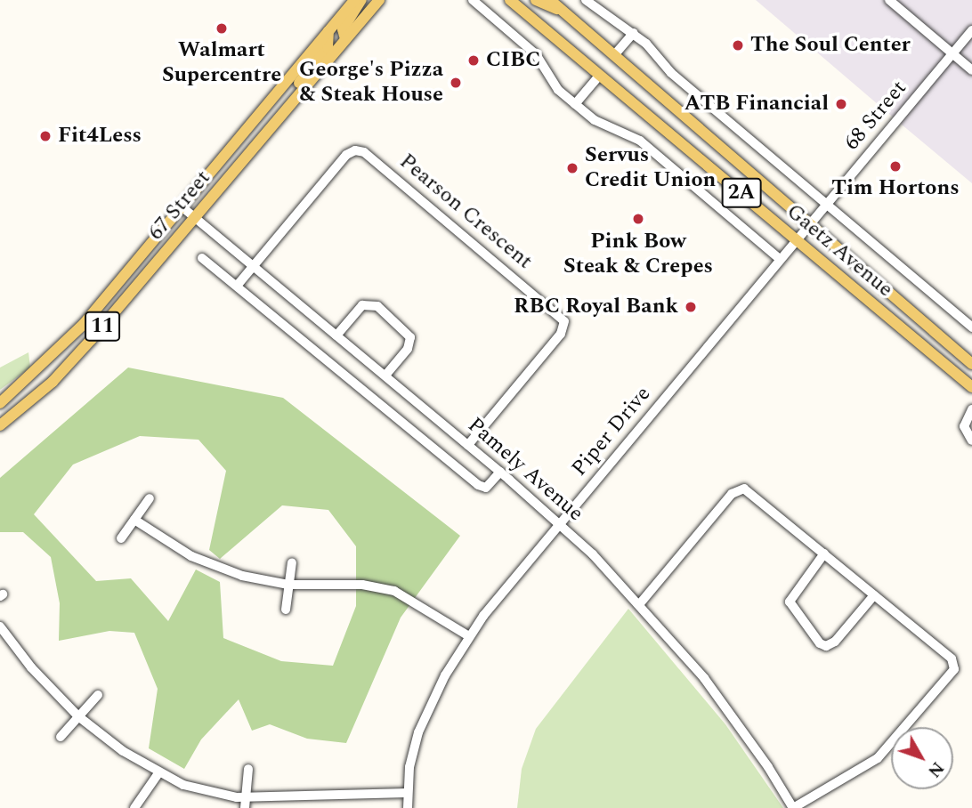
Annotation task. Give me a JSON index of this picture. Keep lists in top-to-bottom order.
{
  "streets": {
    "main road": [
      "2A",
      "67 Street",
      "Gaetz Avenue",
      "11"
    ],
    "street": [
      "68 Street",
      "Pearson Crescent",
      "Piper Drive",
      "Pamely Avenue"
    ]
  },
  "crossings": [
    ["68 Street", "Gaetz Avenue"],
    ["68 Street", "Piper Drive"],
    ["67 Street", "Pamely Avenue"],
    ["Pearson Crescent", "Pamely Avenue"],
    ["Gaetz Avenue", "Piper Drive"],
    ["Piper Drive", "Pamely Avenue"]
  ],
  "places": [
    "Walmart Supercentre",
    "The Soul Center",
    "CIBC",
    "George's Pizza & Steak House",
    "ATB Financial",
    "Fit4Less",
    "Tim Hortons",
    "Servus Credit Union",
    "Pink Bow Steak & Crepes",
    "RBC Royal Bank"
  ],
  "north": "bottom right"
}
